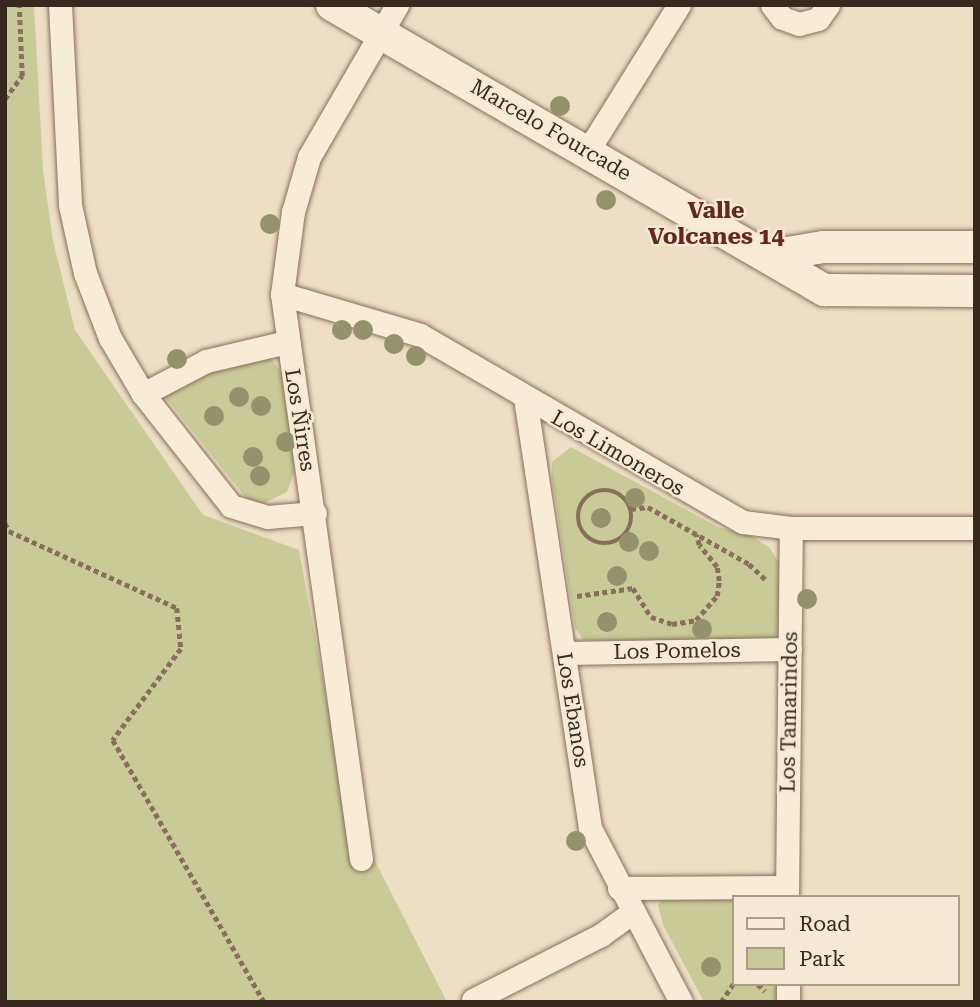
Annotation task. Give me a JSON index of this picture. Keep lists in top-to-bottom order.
{
  "streets": {
    "main road": ["Marcelo Fourcade"],
    "street": [
      "Los Ñirres",
      "Los Limoneros",
      "Los Pomelos",
      "Los Ebanos",
      "Los Tamarindos"
    ]
  },
  "crossings": [
    ["Marcelo Fourcade", "Los Ñirres"],
    ["Los Ñirres", "Los Limoneros"],
    ["Los Limoneros", "Los Ebanos"],
    ["Los Limoneros", "Los Tamarindos"],
    ["Los Pomelos", "Los Ebanos"],
    ["Los Pomelos", "Los Tamarindos"]
  ],
  "districts": ["Valle Volcanes 14"],
  "legend": ["Road", "Park"]
}
